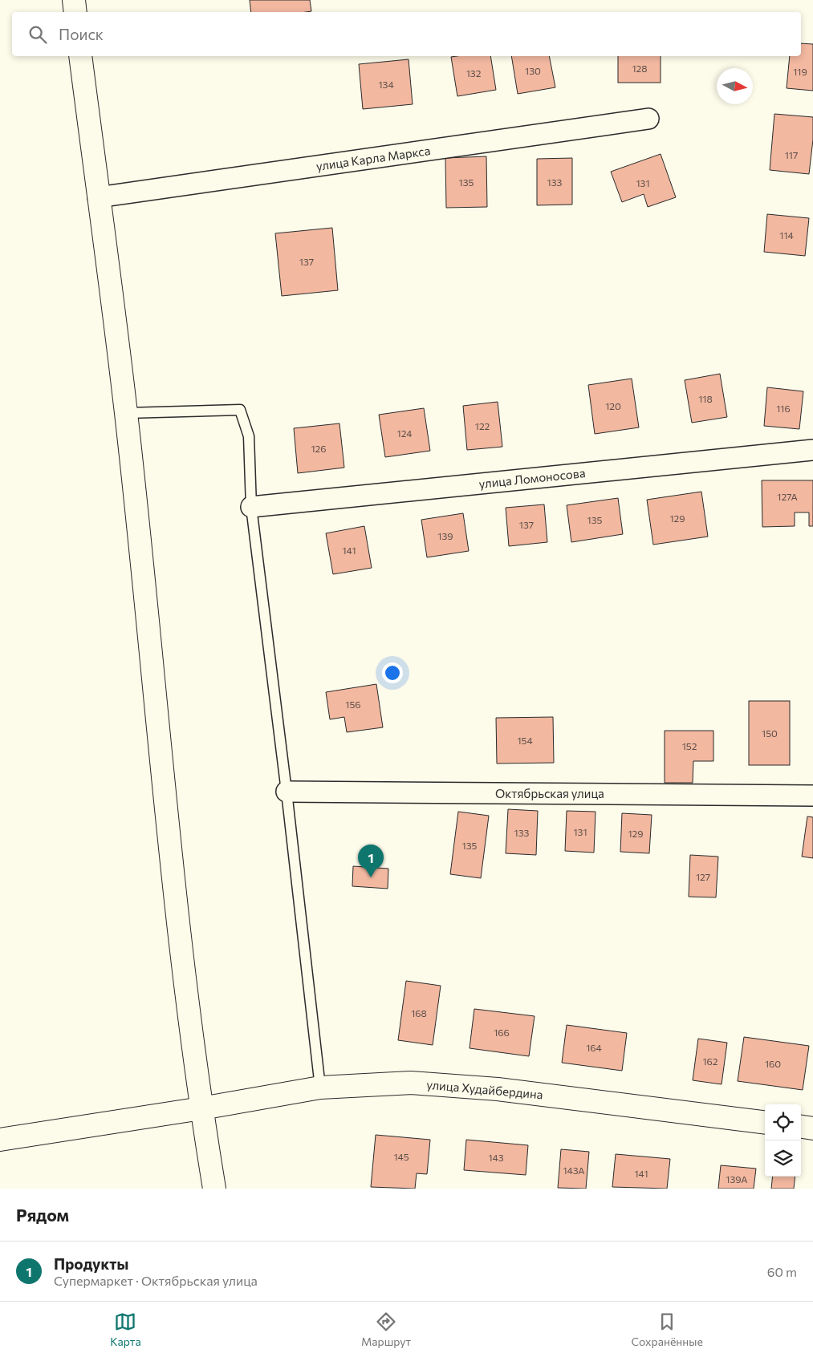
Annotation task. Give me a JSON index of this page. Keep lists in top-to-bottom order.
{
  "streets": {
    "main road": ["улица Худайбердина"],
    "street": ["улица Карла Маркса", "улица Ломоносова", "Октябрьская улица"]
  },
  "house_numbers": [
    "128",
    "130",
    "119",
    "132",
    "134",
    "117",
    "135",
    "133",
    "131",
    "114",
    "137",
    "118",
    "120",
    "116",
    "122",
    "124",
    "126",
    "127А",
    "129",
    "135",
    "137",
    "139",
    "141",
    "156",
    "150",
    "154",
    "152",
    "131",
    "133",
    "129",
    "135",
    "127",
    "168",
    "166",
    "164",
    "162",
    "160",
    "145",
    "143",
    "143А",
    "141",
    "139А"
  ],
  "north": "right",
  "page": {
    "search": "Поиск",
    "pins": "1",
    "heading": "Рядом",
    "list": [
      {
        "mark": "1",
        "name": "Продукты",
        "note": "Супермаркет · Октябрьская улица",
        "value": "60 m"
      }
    ],
    "nav": ["Карта", "Маршрут", "Сохранённые"]
  }
}
